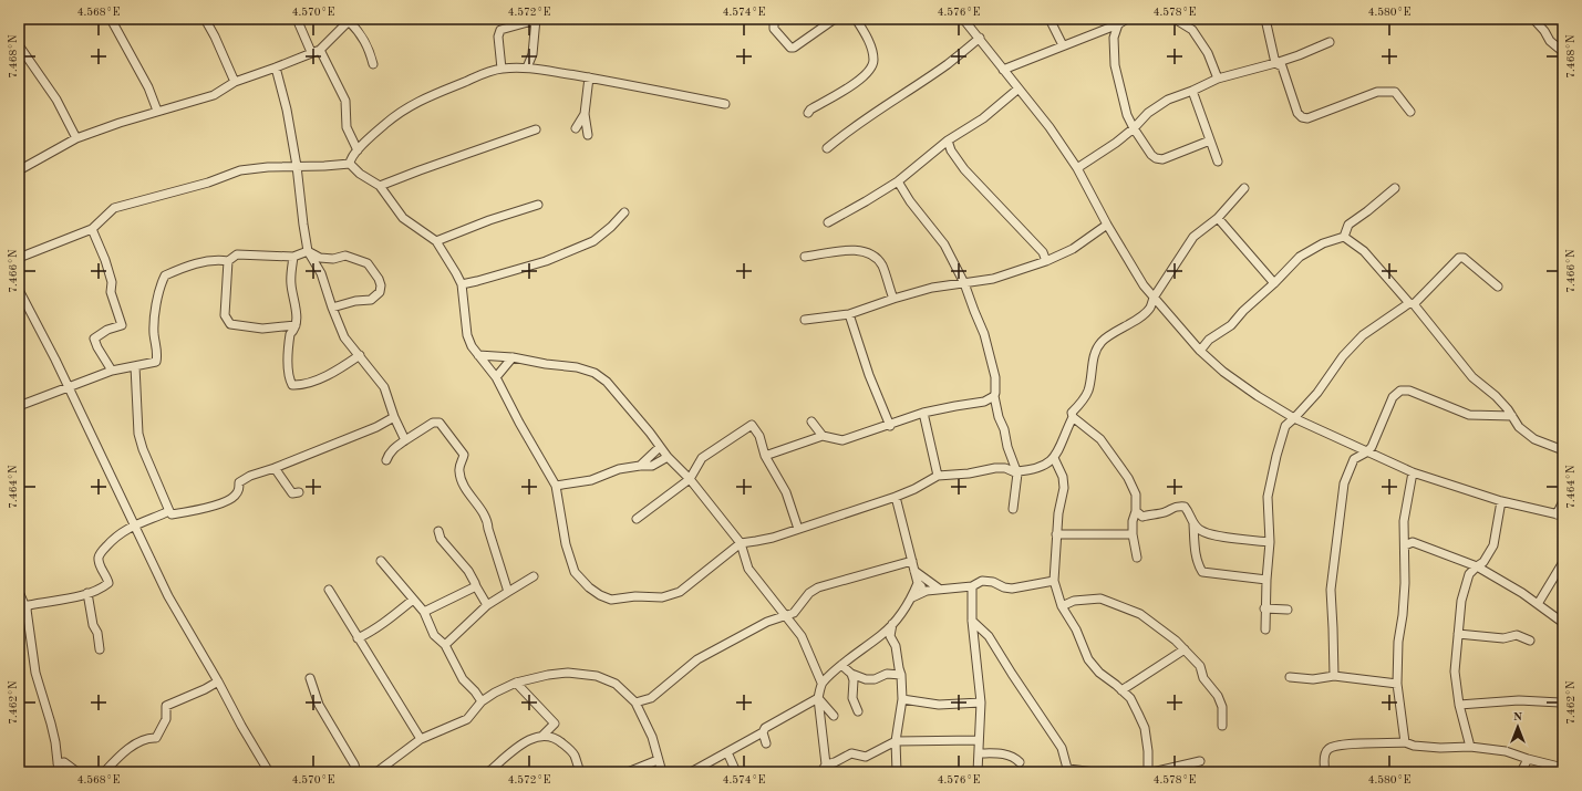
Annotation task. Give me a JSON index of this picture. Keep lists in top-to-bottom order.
{
  "north": "top",
  "coordinates": [
    "4.568°E",
    "4.570°E",
    "4.572°E",
    "4.574°E",
    "4.576°E",
    "4.578°E",
    "4.580°E",
    "7.468°N",
    "7.466°N",
    "7.464°N",
    "7.462°N"
  ]
}
